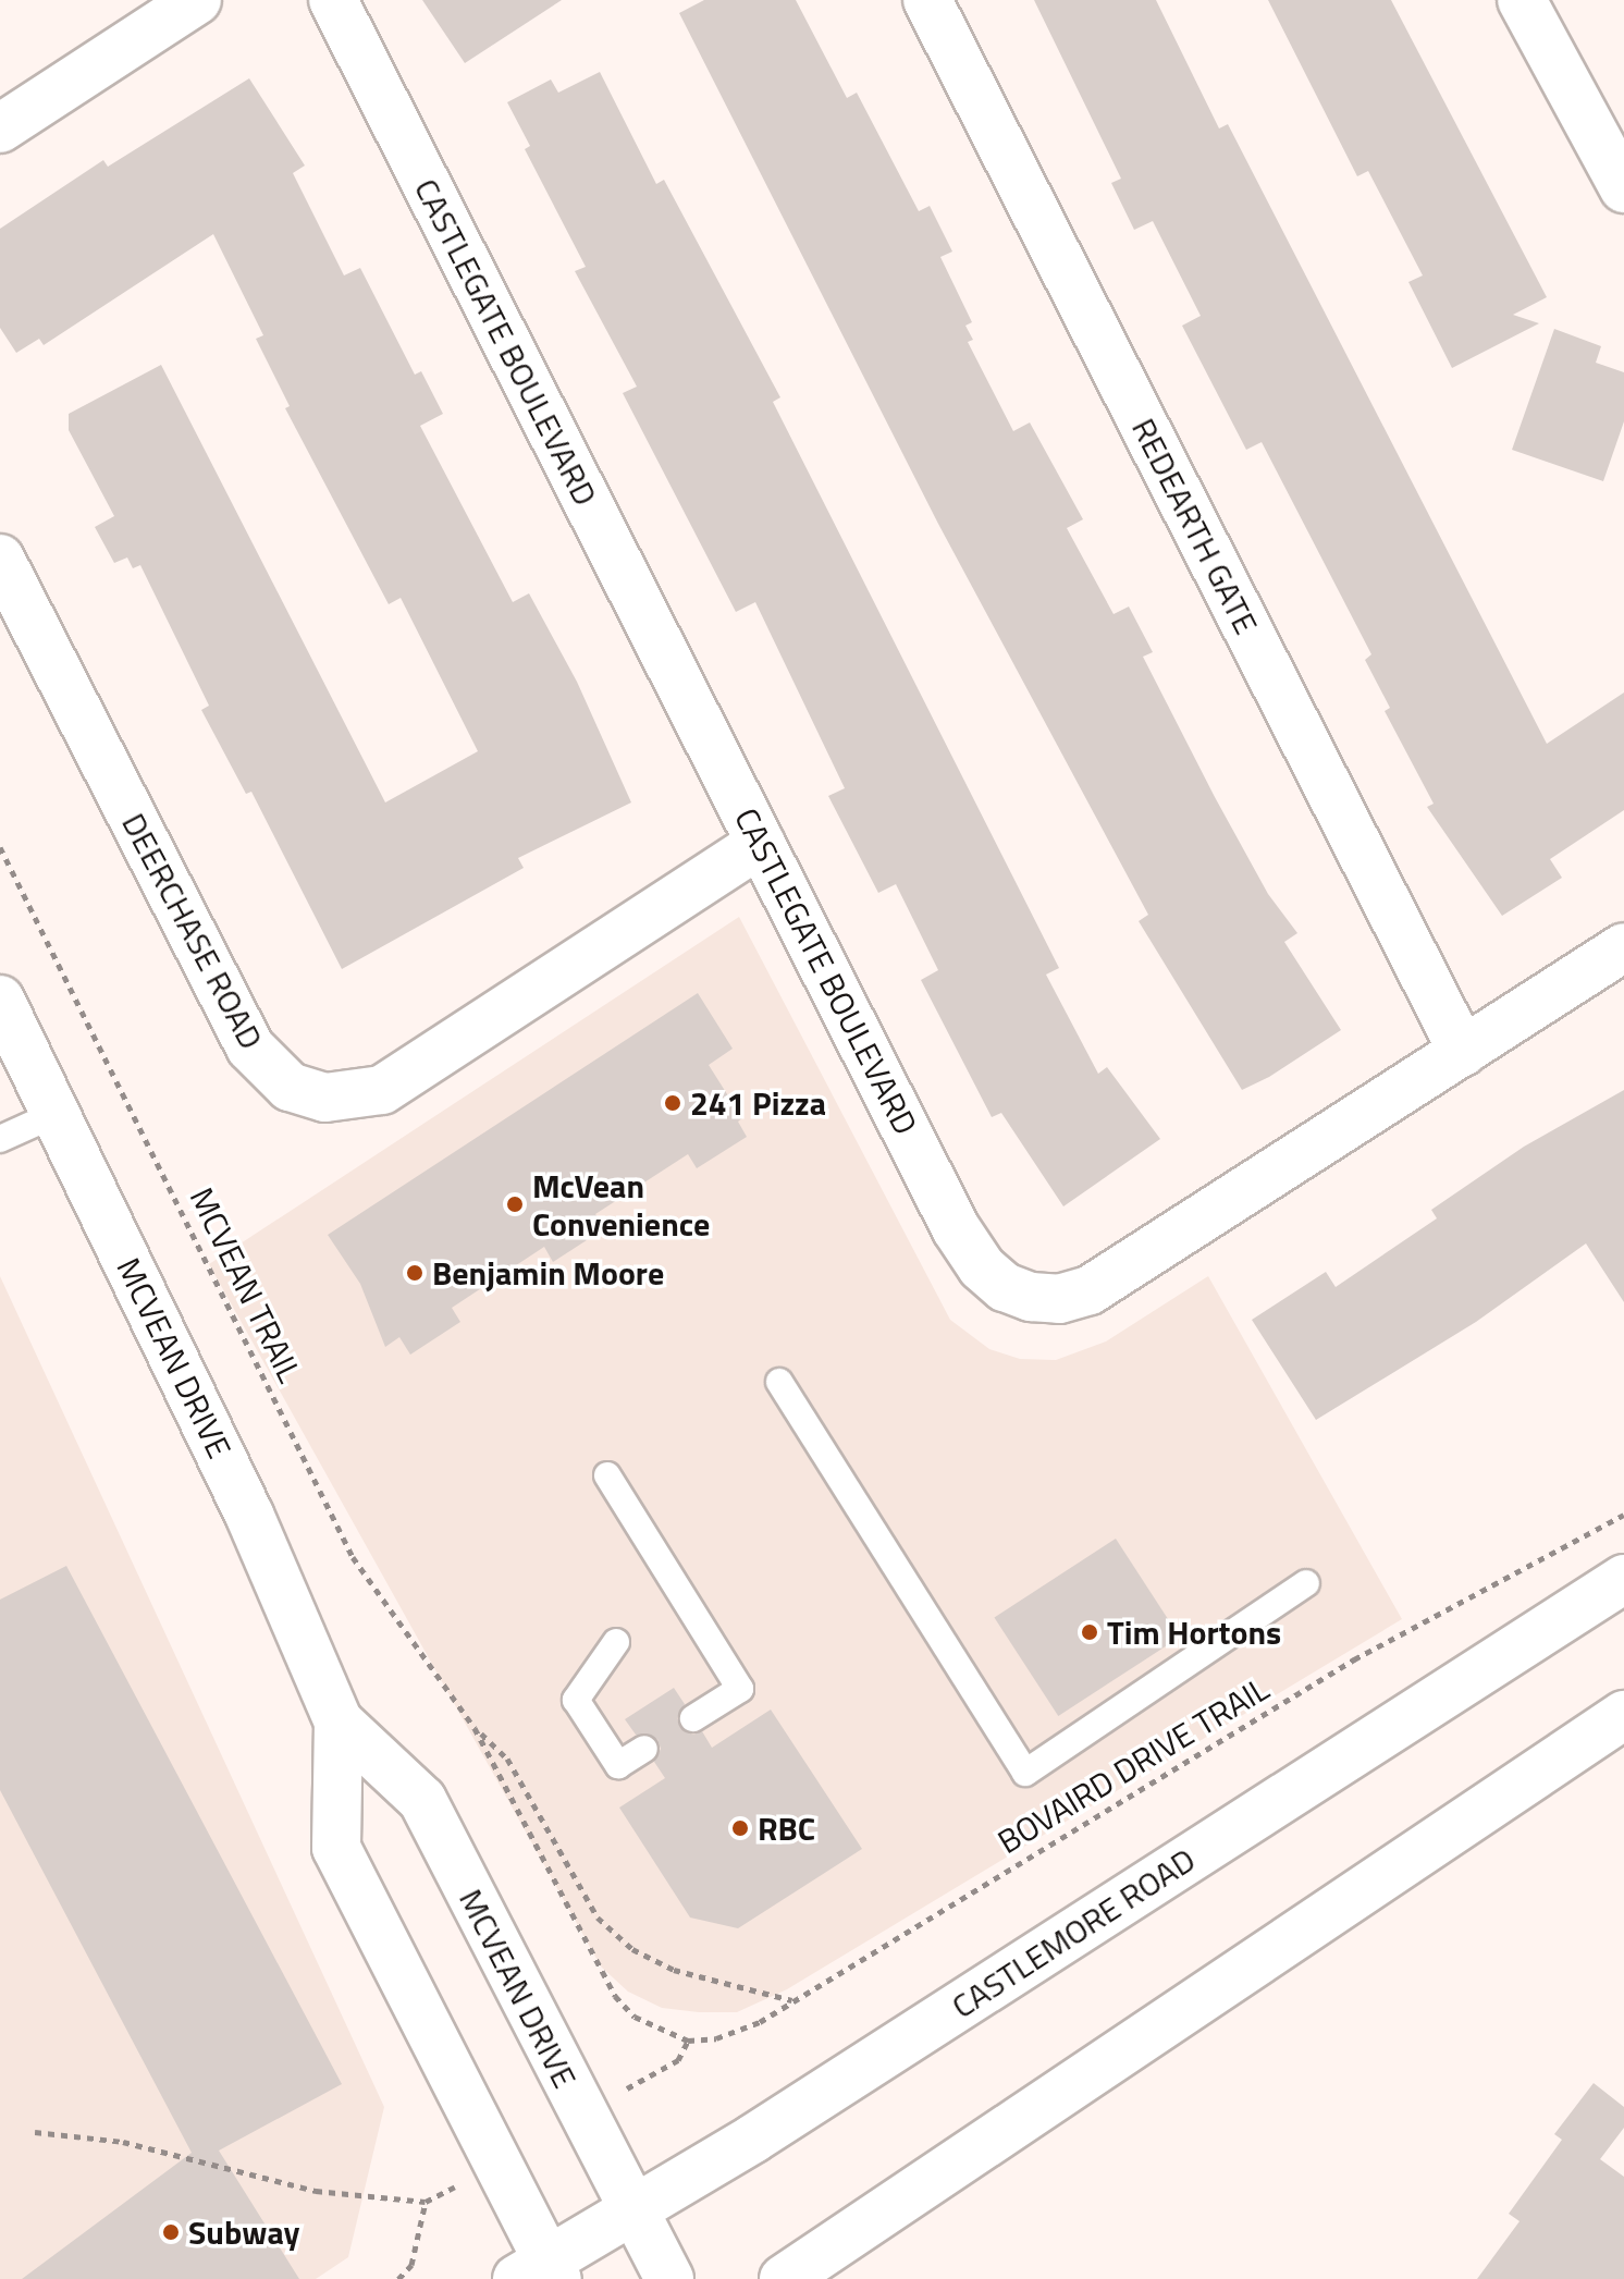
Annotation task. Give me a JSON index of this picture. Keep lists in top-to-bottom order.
{
  "streets": {
    "street": [
      "CASTLEGATE BOULEVARD",
      "REDEARTH GATE",
      "DEERCHASE ROAD",
      "MCVEAN DRIVE",
      "CASTLEMORE ROAD"
    ],
    "path": ["MCVEAN TRAIL", "BOVAIRD DRIVE TRAIL"]
  },
  "crossings": [
    ["CASTLEGATE BOULEVARD", "REDEARTH GATE"],
    ["CASTLEGATE BOULEVARD", "DEERCHASE ROAD"],
    ["MCVEAN TRAIL", "BOVAIRD DRIVE TRAIL"],
    ["MCVEAN DRIVE", "CASTLEMORE ROAD"]
  ],
  "places": [
    "241 Pizza",
    "McVean Convenience",
    "Benjamin Moore",
    "Tim Hortons",
    "RBC",
    "Subway"
  ]
}
